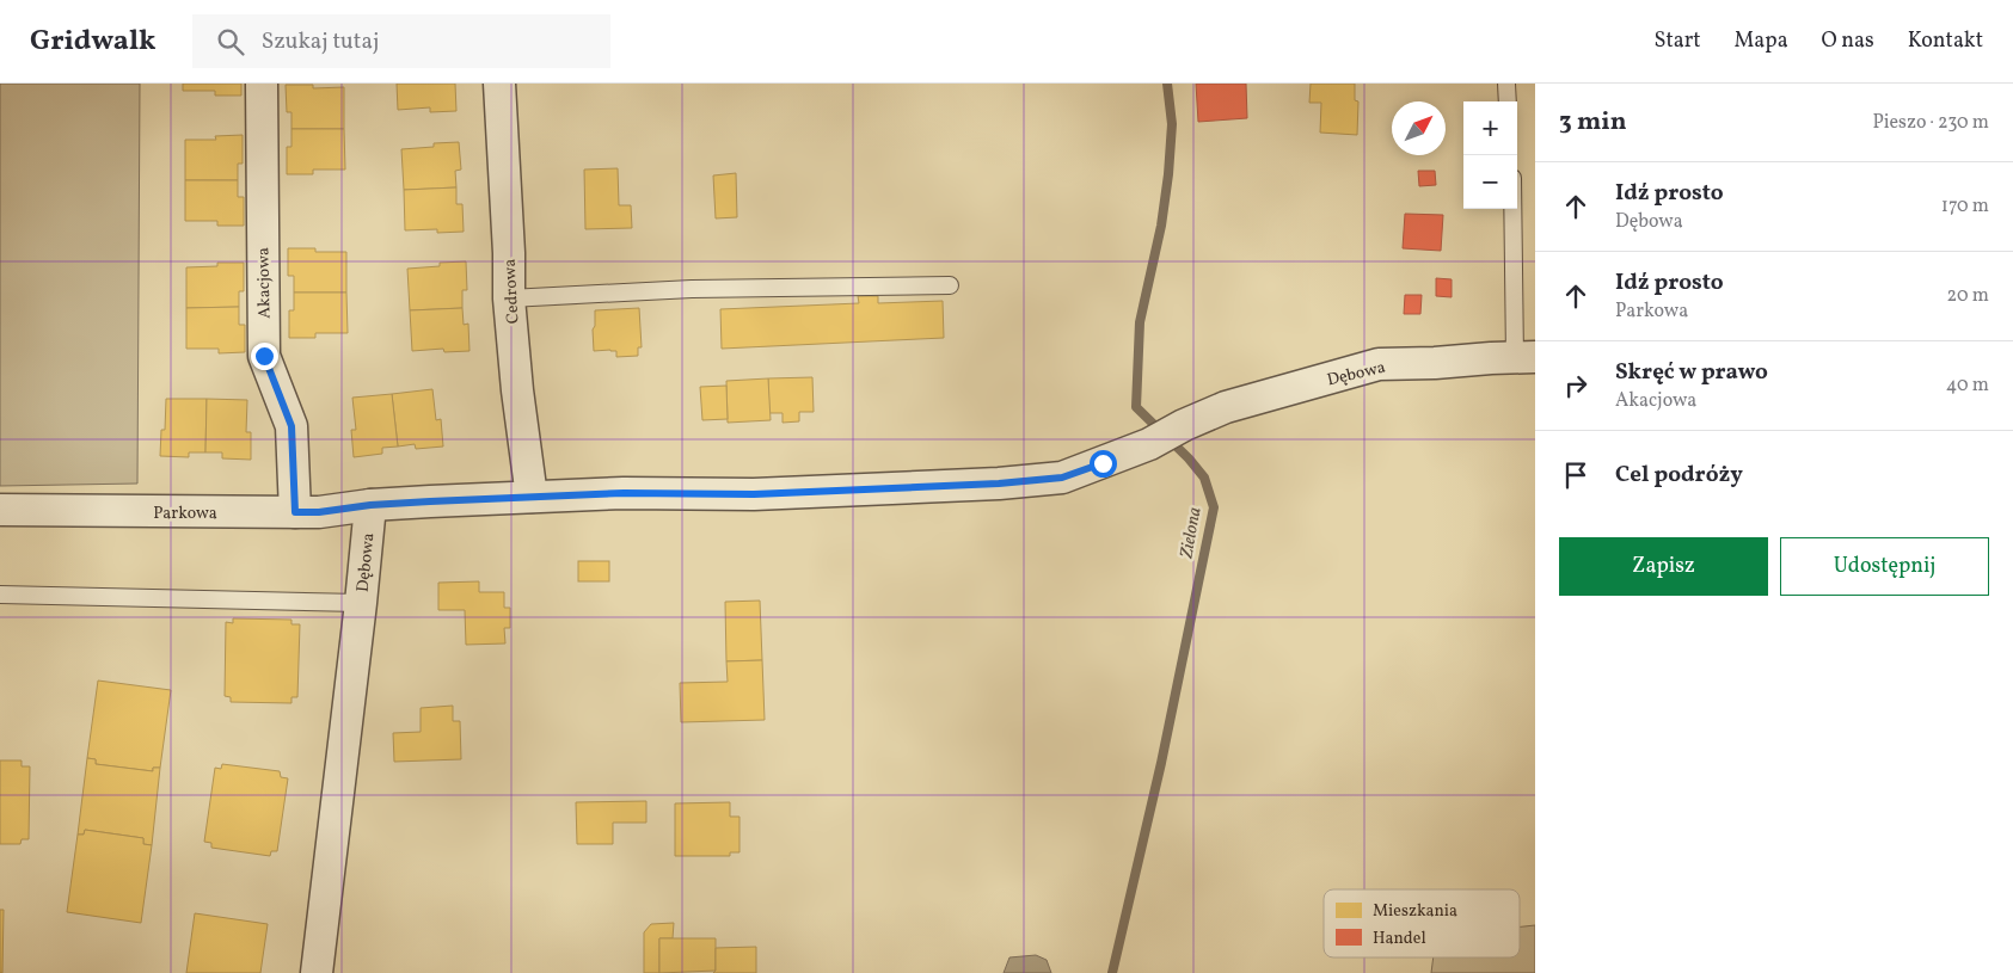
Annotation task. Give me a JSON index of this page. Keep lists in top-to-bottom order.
{
  "streets": {
    "street": [
      "Akacjowa",
      "Cedrowa",
      "Dębowa",
      "Parkowa"
    ]
  },
  "crossings": [
    ["Akacjowa", "Parkowa"],
    ["Cedrowa", "Dębowa"],
    ["Dębowa", "Parkowa"]
  ],
  "water": ["Zielona"],
  "legend": ["Mieszkania", "Handel"],
  "north": "top right",
  "page": {
    "header": "Gridwalk",
    "search": "Szukaj tutaj",
    "nav": [
      "Start",
      "Mapa",
      "O nas",
      "Kontakt"
    ],
    "heading": ["3 min", "Pieszo · 230 m"],
    "map_buttons": ["+", "−"],
    "list": [
      ["Idź prosto", "Dębowa", "170 m"],
      ["Idź prosto", "Parkowa", "20 m"],
      ["Skręć w prawo", "Akacjowa", "40 m"],
      "Cel podróży"
    ],
    "buttons": ["Zapisz", "Udostępnij"]
  }
}
